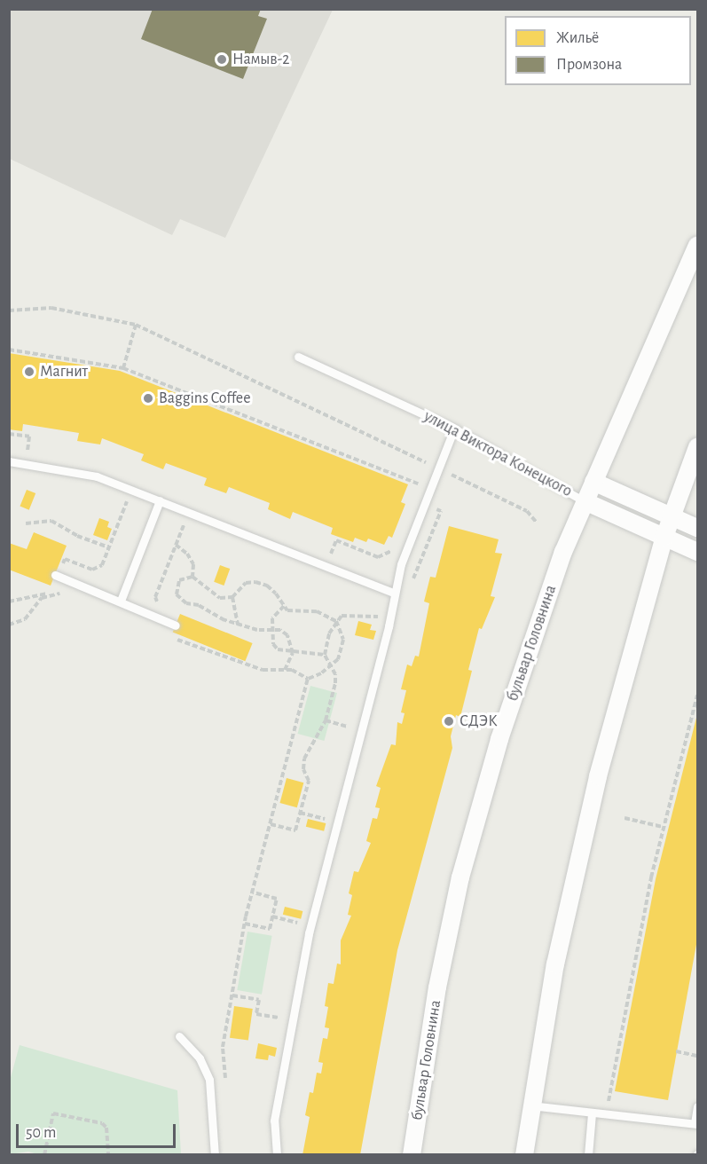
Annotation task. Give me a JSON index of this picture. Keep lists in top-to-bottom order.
{
  "streets": {
    "street": ["улица Виктора Конецкого", "бульвар Головнина"]
  },
  "crossings": [
    ["улица Виктора Конецкого", "бульвар Головнина"]
  ],
  "places": [
    "Намыв-2",
    "Магнит",
    "Baggins Coffee",
    "СДЭК"
  ],
  "legend": ["Жильё", "Промзона"],
  "scale_bar": "50 m"
}
